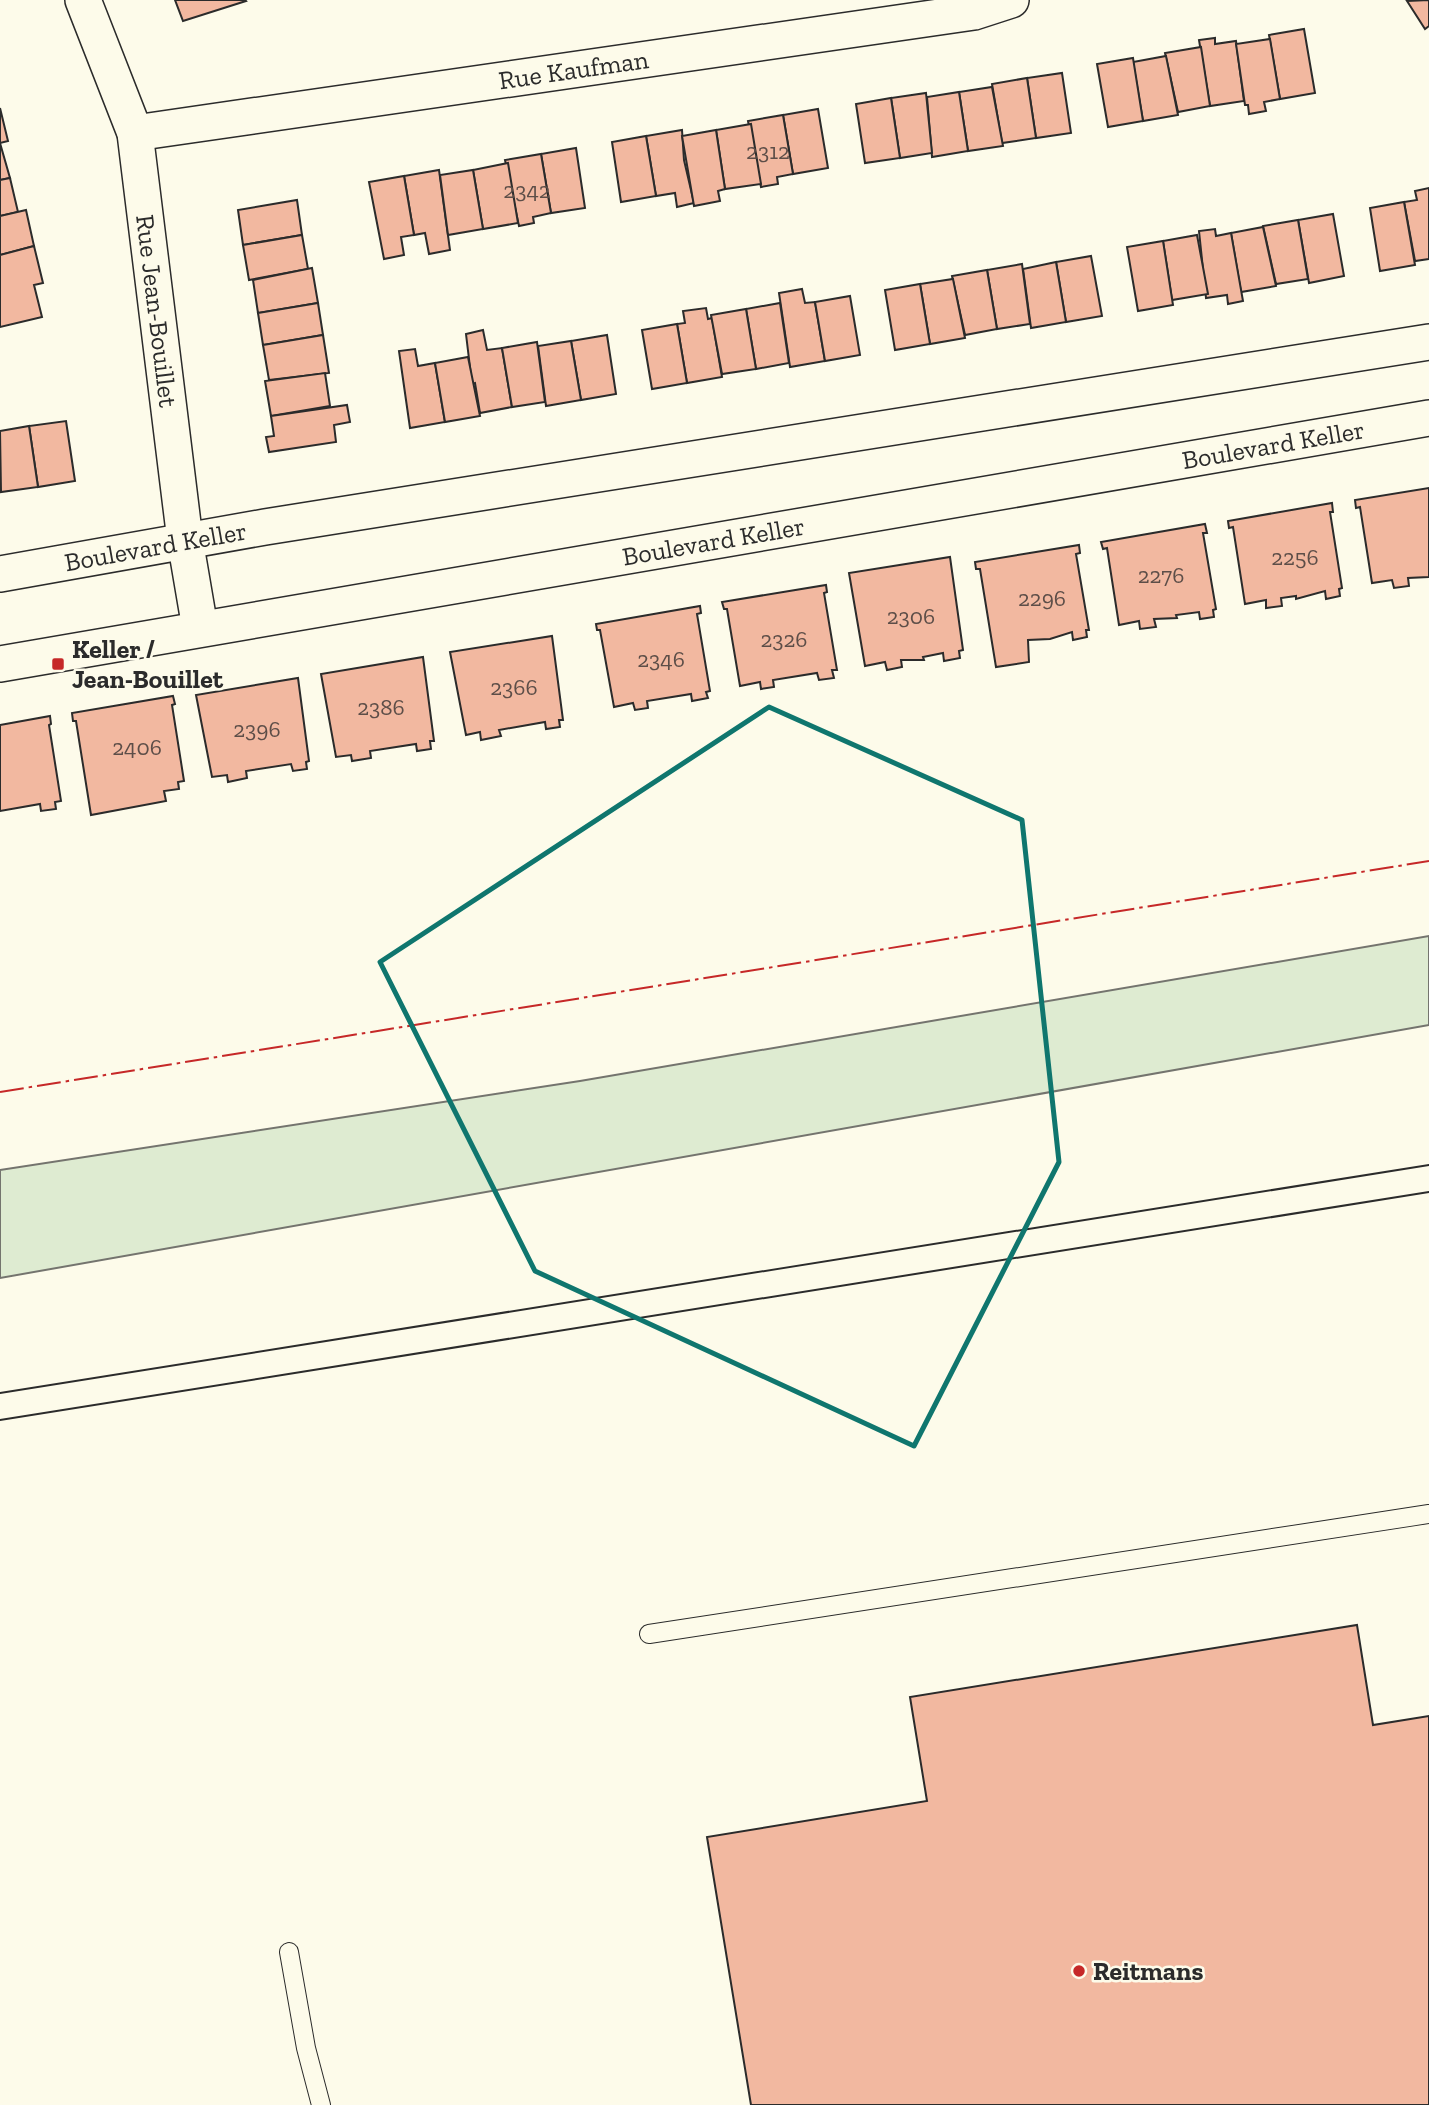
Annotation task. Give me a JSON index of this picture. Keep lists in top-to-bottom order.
{
  "streets": {
    "street": ["Rue Kaufman", "Rue Jean-Bouillet", "Boulevard Keller"]
  },
  "crossings": [
    ["Rue Kaufman", "Rue Jean-Bouillet"],
    ["Rue Jean-Bouillet", "Boulevard Keller"]
  ],
  "places": {
    "transit": ["Keller / Jean-Bouillet"],
    "other": ["Reitmans"]
  },
  "house_numbers": [
    "2312",
    "2342",
    "2256",
    "2276",
    "2296",
    "2306",
    "2326",
    "2346",
    "2366",
    "2386",
    "2396",
    "2406"
  ]
}
